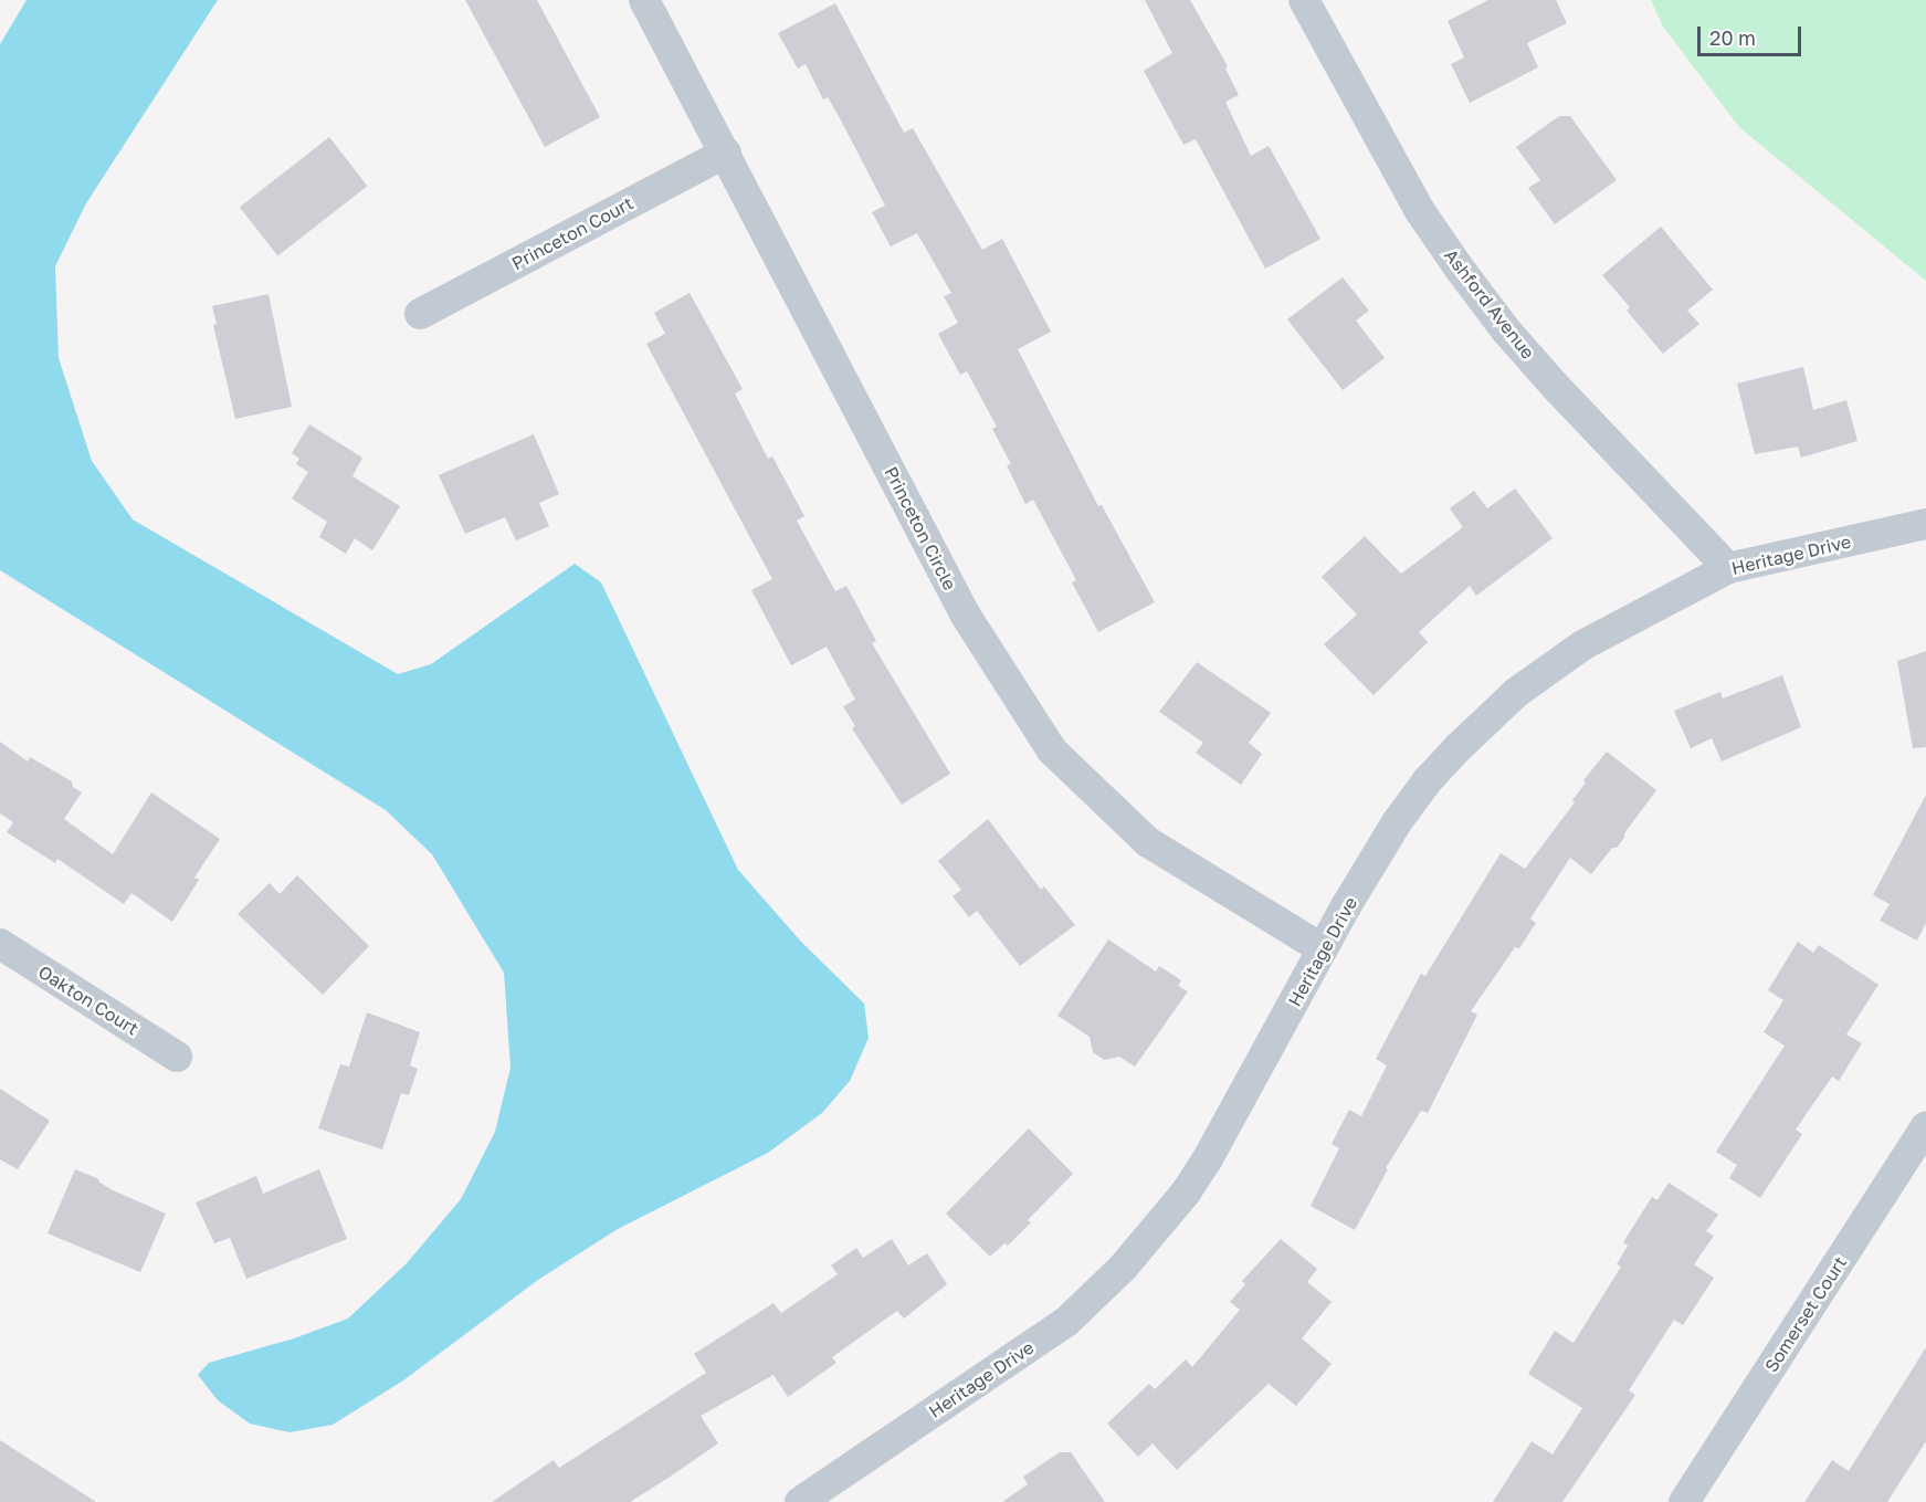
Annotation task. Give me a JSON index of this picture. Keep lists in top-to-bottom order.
{
  "streets": {
    "street": [
      "Princeton Court",
      "Ashford Avenue",
      "Princeton Circle",
      "Heritage Drive",
      "Oakton Court",
      "Somerset Court"
    ]
  },
  "crossings": [
    ["Princeton Court", "Princeton Circle"],
    ["Ashford Avenue", "Heritage Drive"],
    ["Princeton Circle", "Heritage Drive"]
  ],
  "scale_bar": "20 m"
}
